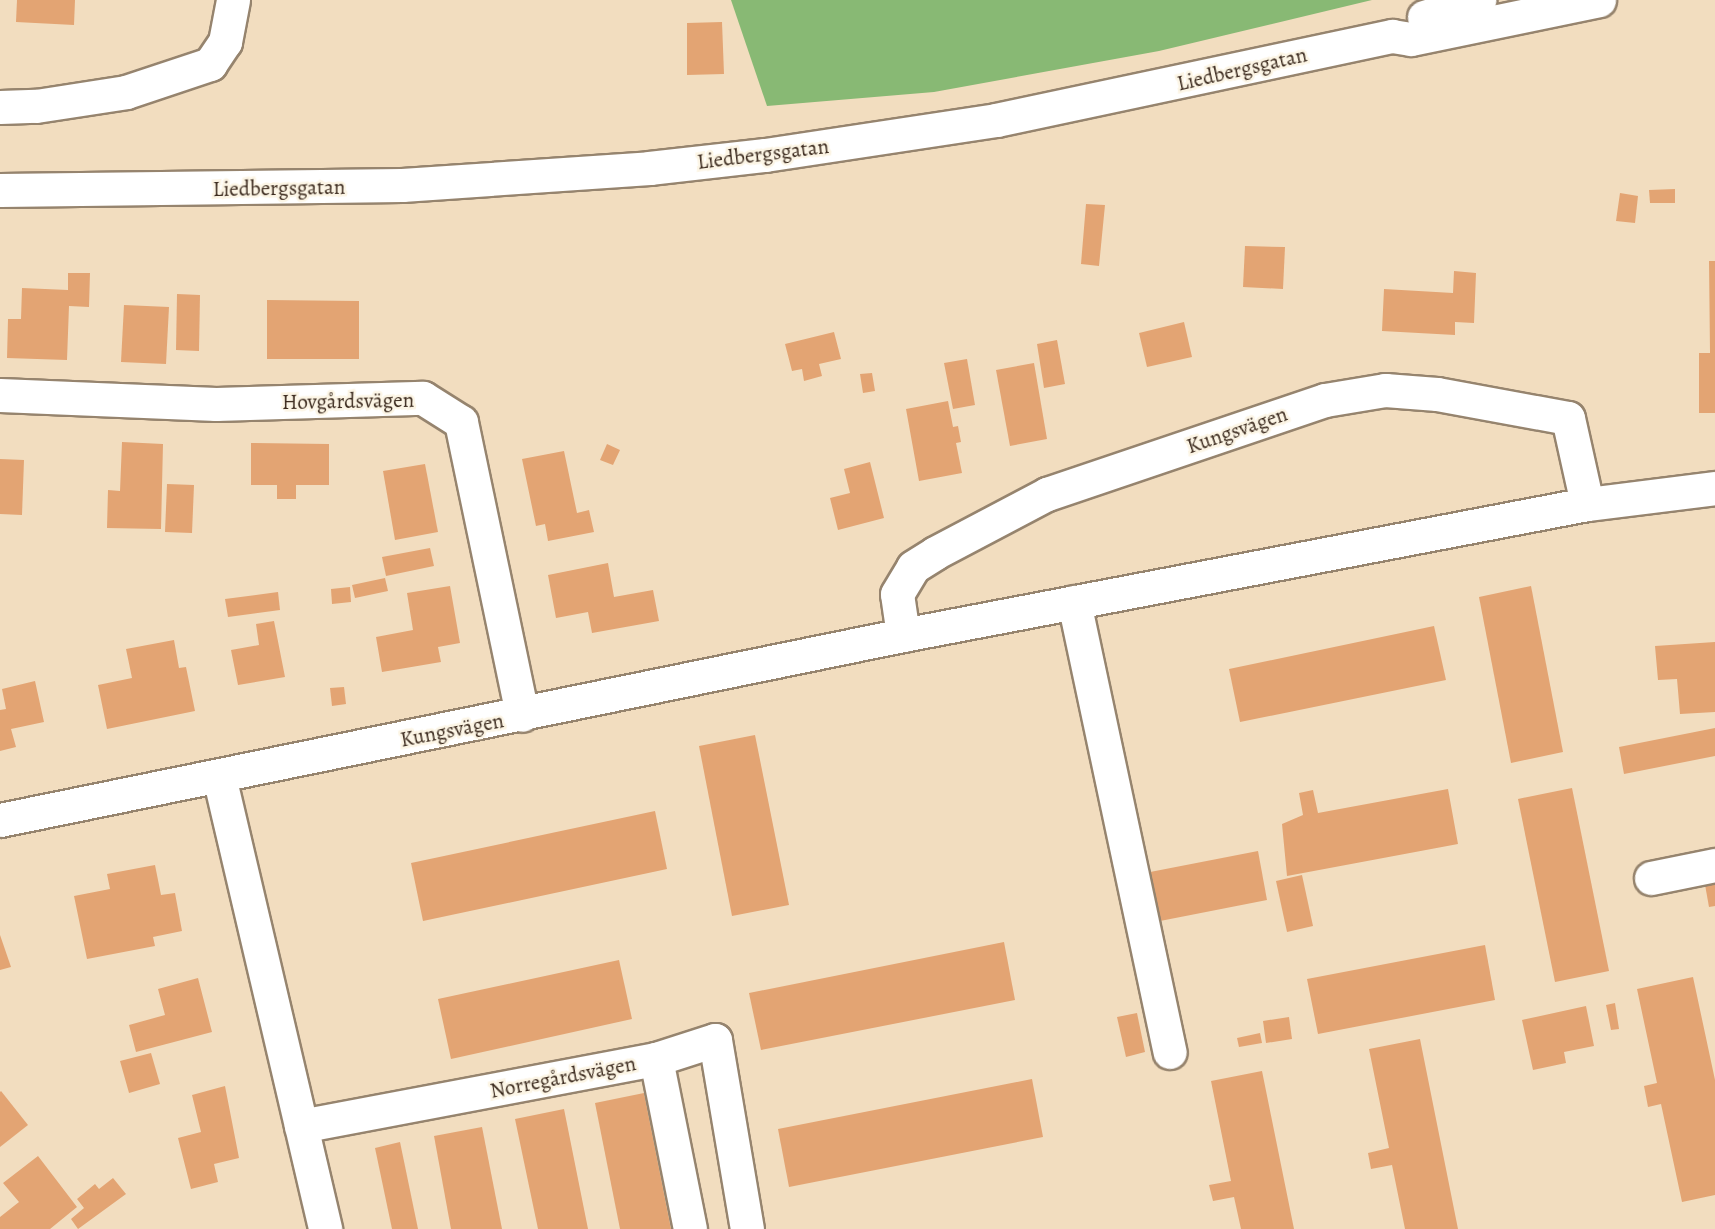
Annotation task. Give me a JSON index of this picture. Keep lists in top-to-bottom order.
{
  "streets": {
    "street": [
      "Liedbergsgatan",
      "Hovgårdsvägen",
      "Kungsvägen",
      "Norregårdsvägen"
    ]
  },
  "crossings": [
    ["Hovgårdsvägen", "Kungsvägen"]
  ]
}
